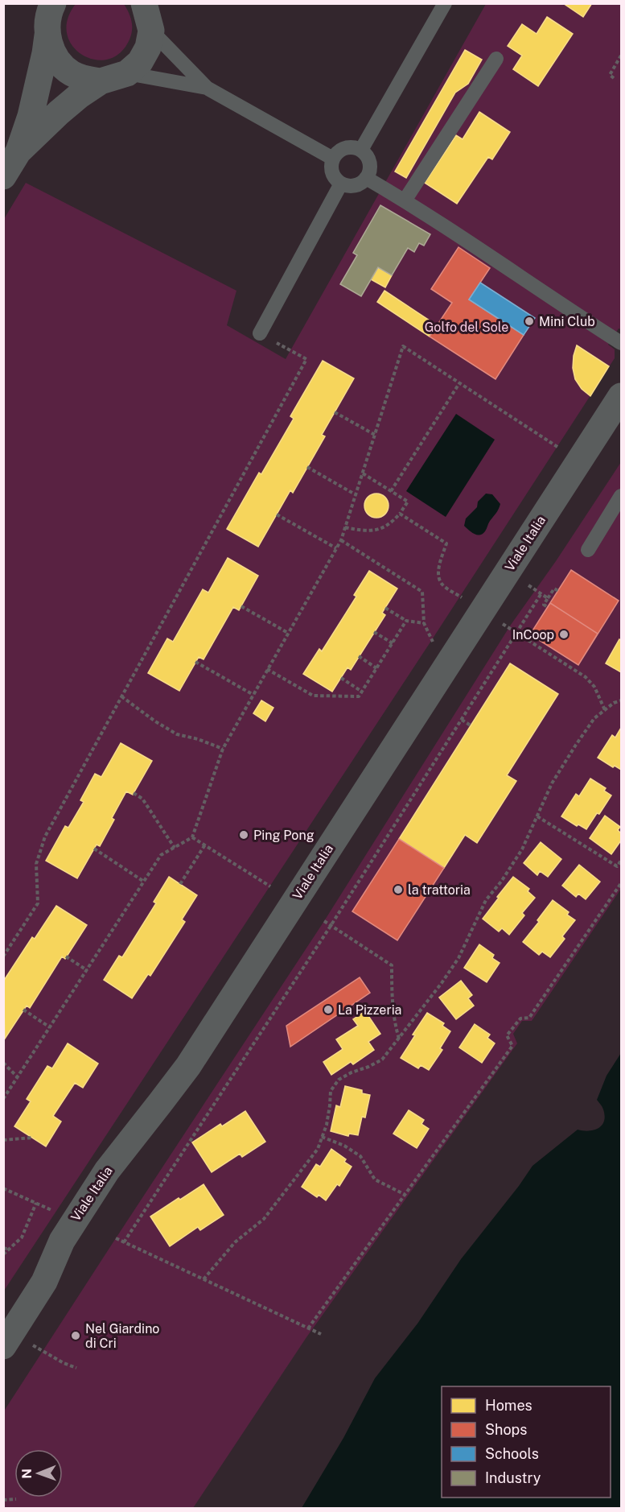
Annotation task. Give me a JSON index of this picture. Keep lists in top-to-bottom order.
{
  "streets": {
    "street": ["Viale Italia"]
  },
  "parks": ["Golfo del Sole"],
  "places": [
    "Mini Club",
    "InCoop",
    "Ping Pong",
    "la trattoria",
    "La Pizzeria",
    "Nel Giardino di Cri"
  ],
  "legend": [
    "Homes",
    "Shops",
    "Schools",
    "Industry"
  ],
  "north": "left"
}
